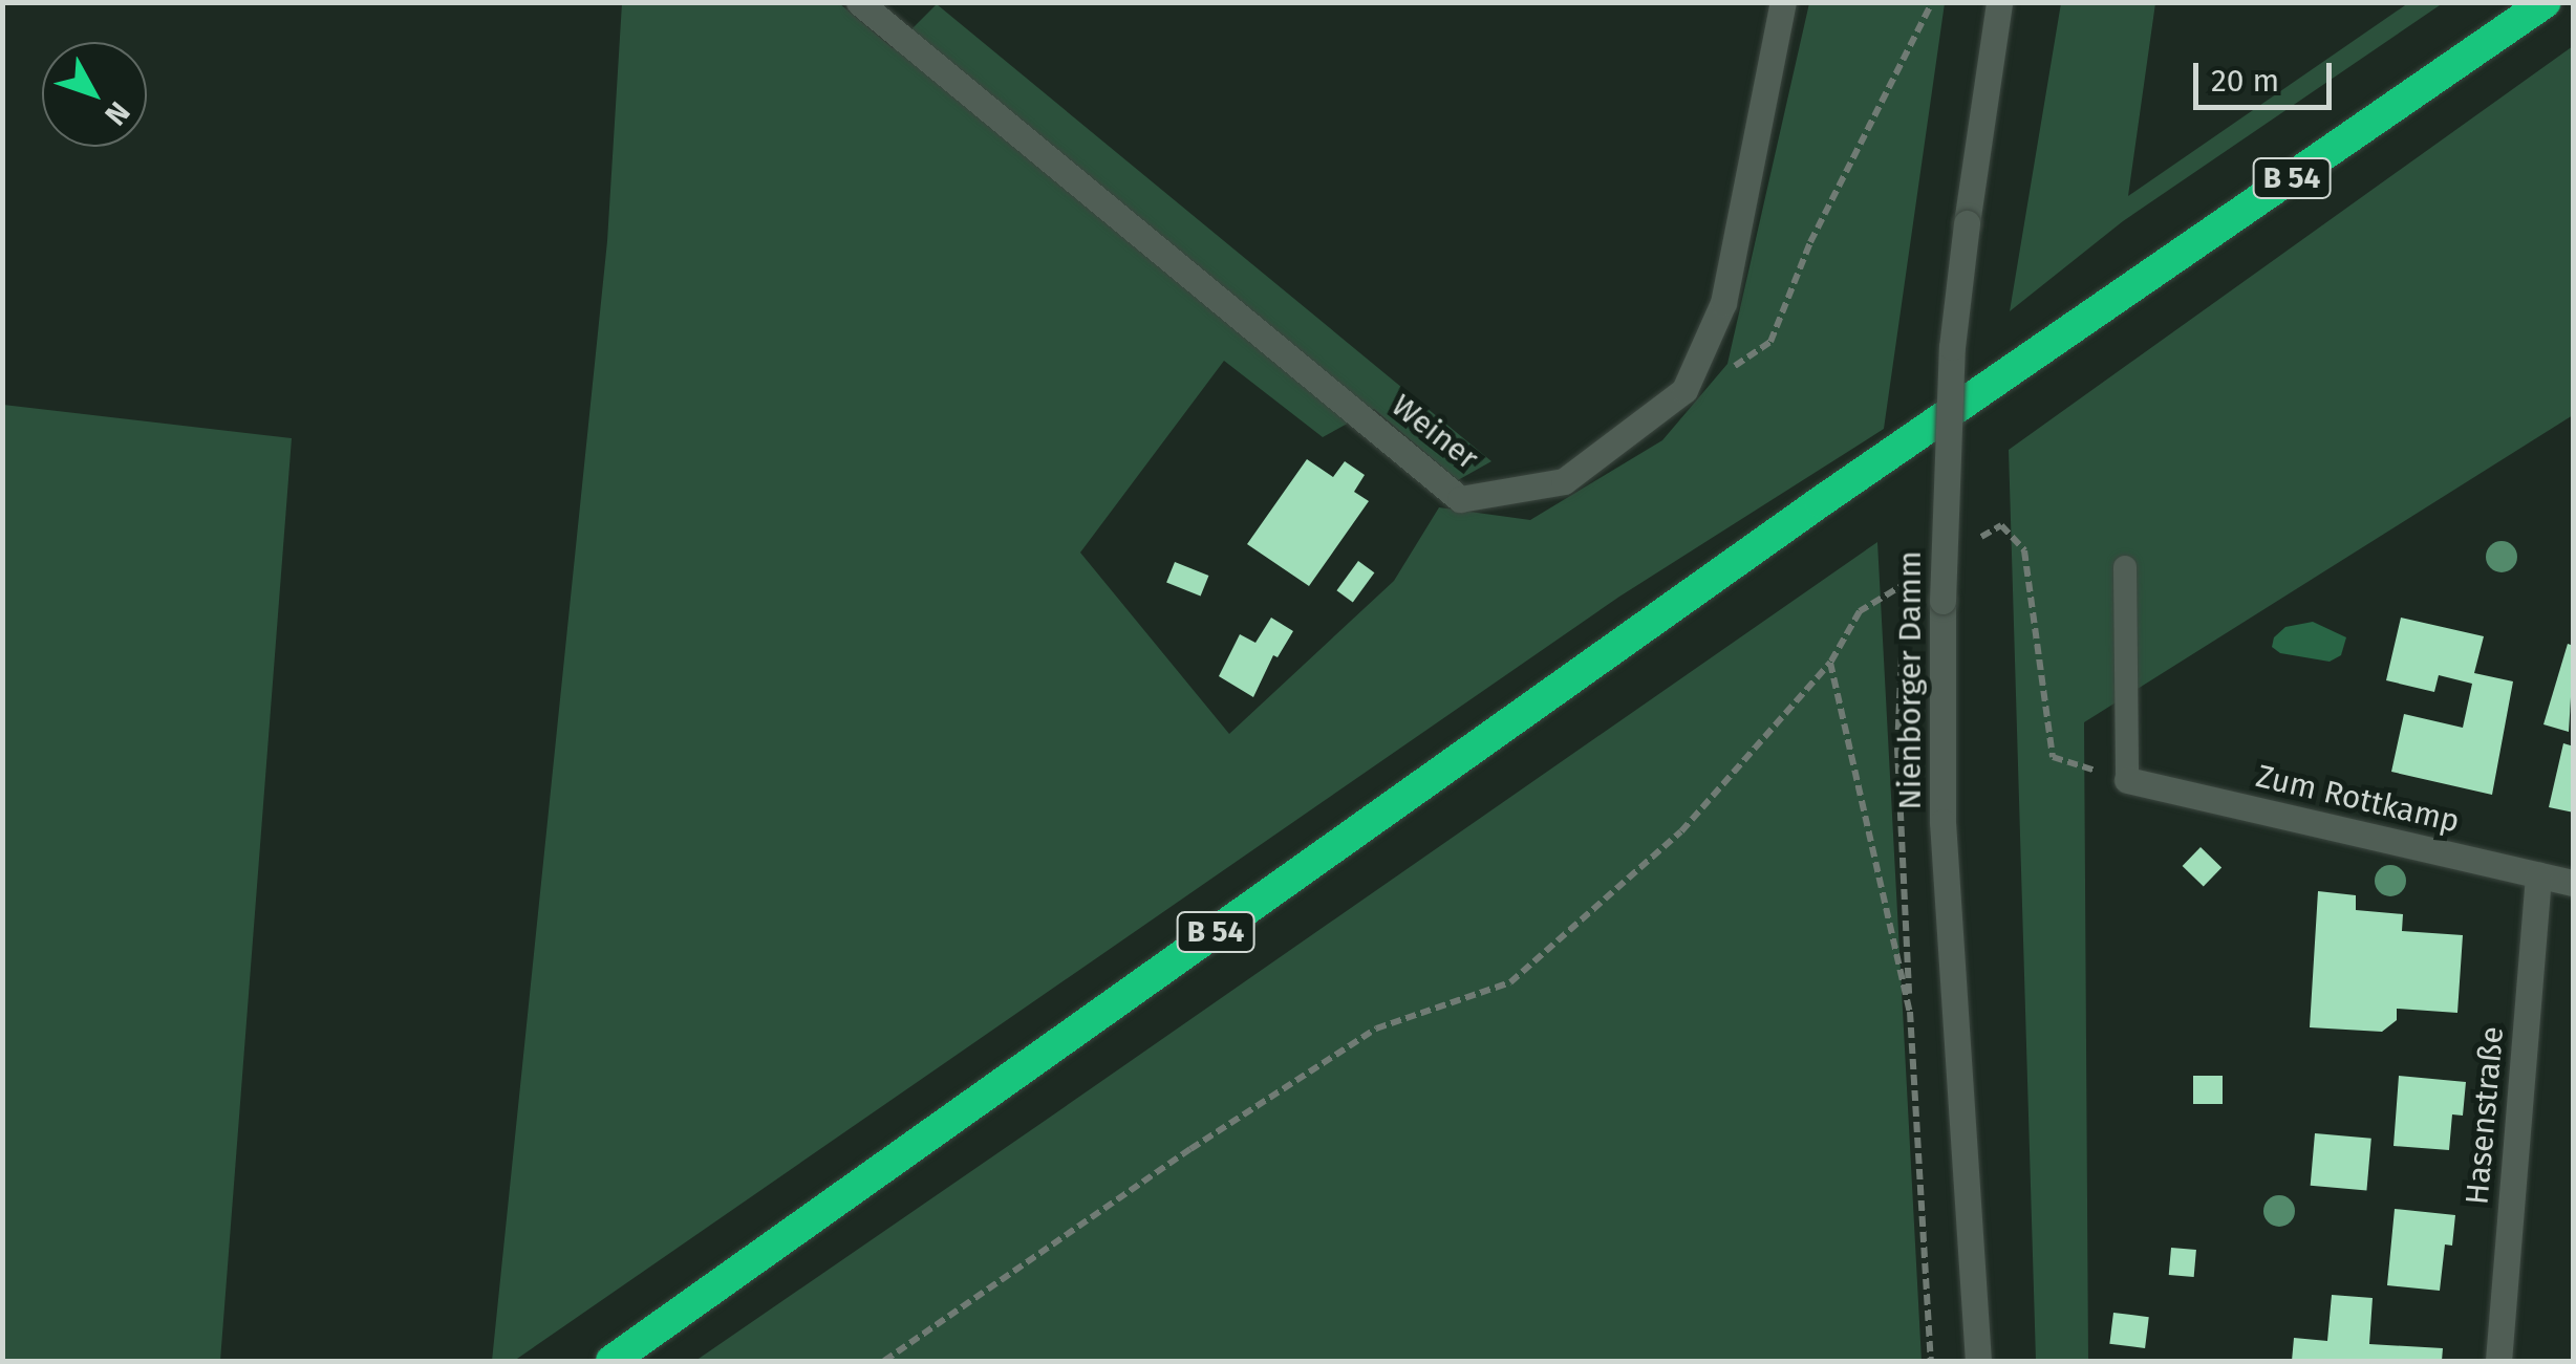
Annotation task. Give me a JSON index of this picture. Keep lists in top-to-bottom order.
{
  "streets": {
    "highway": ["B 54"],
    "street": [
      "Weiner",
      "Nienborger Damm",
      "Zum Rottkamp",
      "Hasenstraße"
    ]
  },
  "crossings": [
    ["Zum Rottkamp", "Hasenstraße"]
  ],
  "scale_bar": "20 m",
  "north": "bottom right"
}
